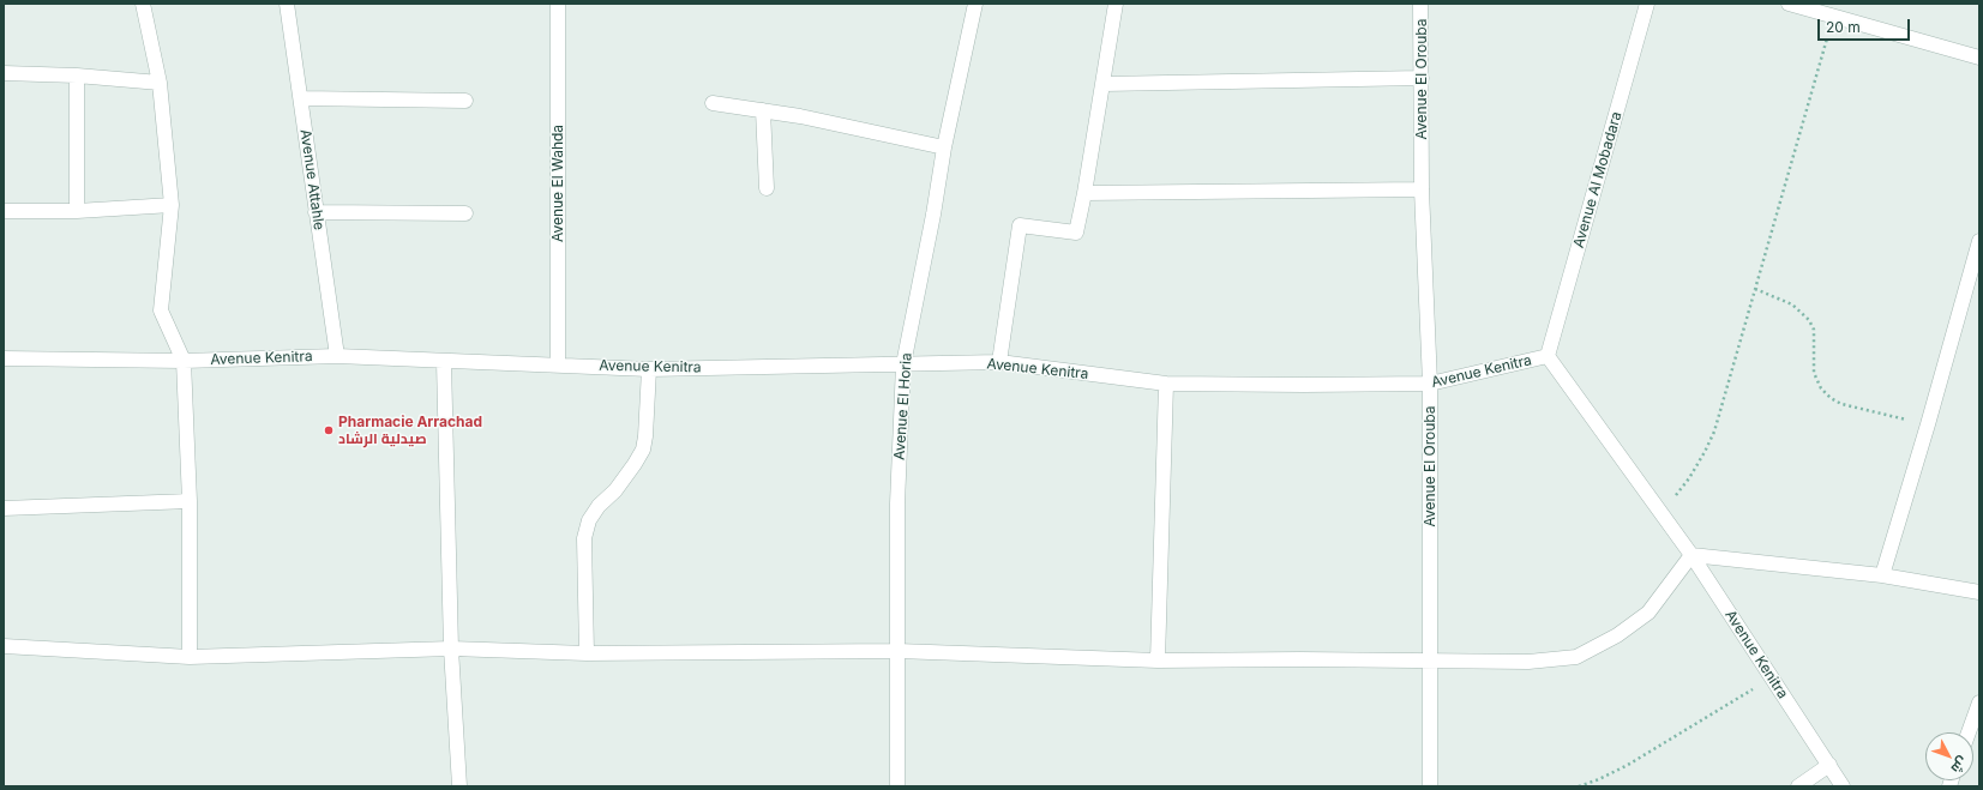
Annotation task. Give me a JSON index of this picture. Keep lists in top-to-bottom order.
{
  "streets": {
    "street": [
      "Avenue El Orouba",
      "Avenue Attahle",
      "Avenue Al Mobadara",
      "Avenue El Wahda",
      "Avenue Kenitra",
      "Avenue El Horia"
    ]
  },
  "crossings": [
    ["Avenue El Orouba", "Avenue Kenitra"],
    ["Avenue Attahle", "Avenue Kenitra"],
    ["Avenue Al Mobadara", "Avenue Kenitra"],
    ["Avenue El Wahda", "Avenue Kenitra"],
    ["Avenue Kenitra", "Avenue El Horia"]
  ],
  "places": ["Pharmacie Arrachad صيدلية الرشاد"],
  "scale_bar": "20 m",
  "north": "bottom right"
}
